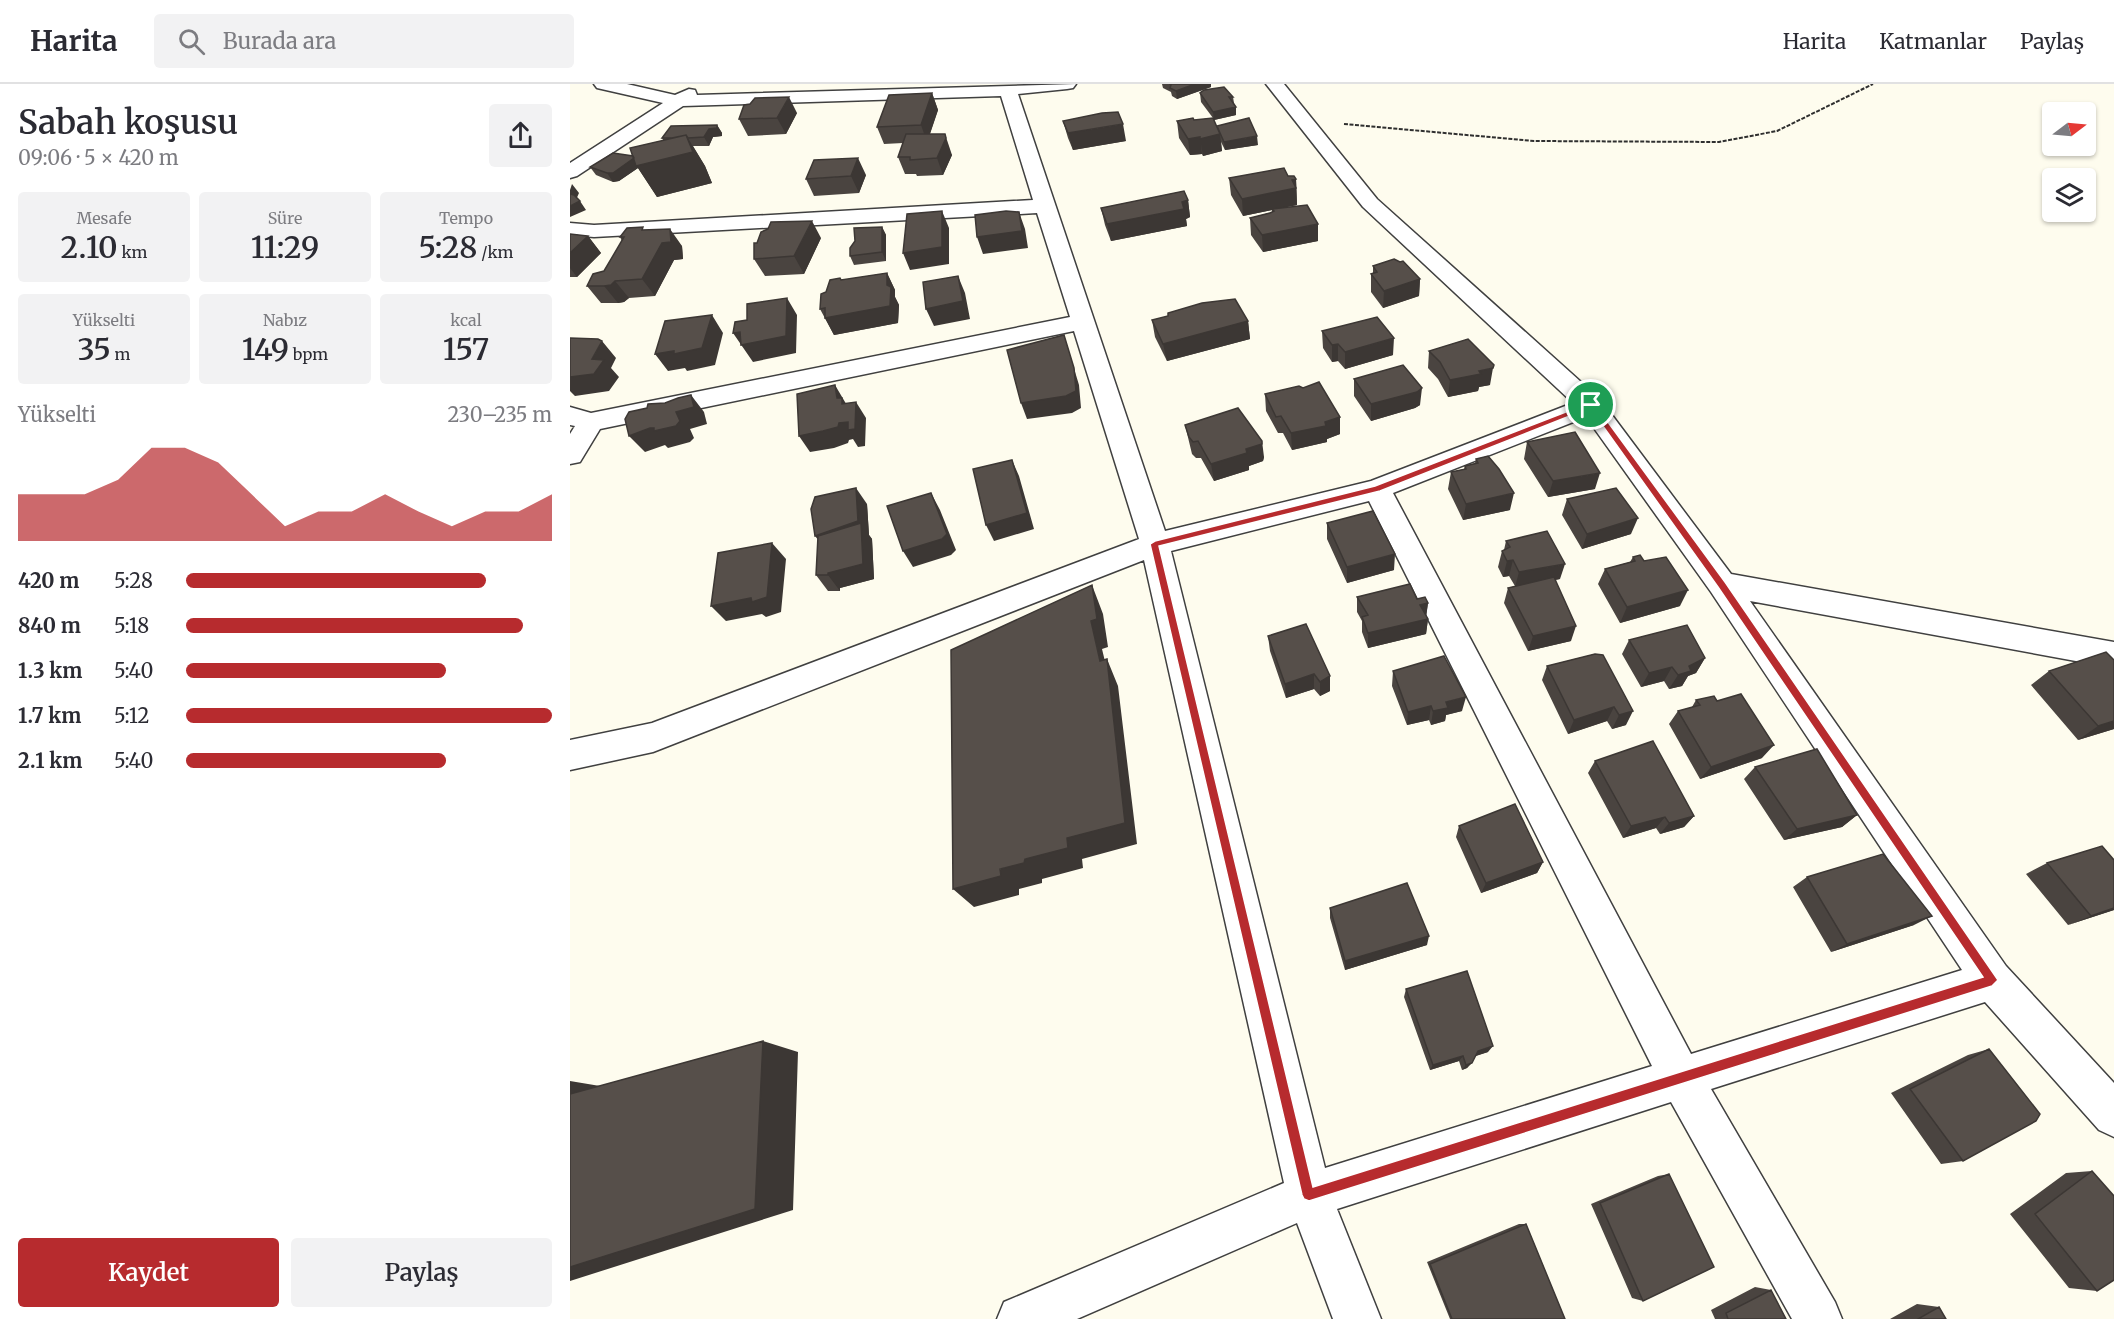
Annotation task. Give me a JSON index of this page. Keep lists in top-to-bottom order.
{
  "north": "right",
  "page": {
    "header": "Harita",
    "search": "Burada ara",
    "nav": ["Harita", "Katmanlar", "Paylaş"],
    "heading": ["Sabah koşusu", "09:06 · 5 × 420 m"],
    "stats": [
      ["Mesafe", "2.10 km"],
      ["Süre", "11:29"],
      ["Tempo", "5:28 /km"],
      ["Yükselti", "35 m"],
      ["Nabız", "149 bpm"],
      ["kcal", "157"]
    ],
    "chart": ["Yükselti", "230–235 m"],
    "list": [
      {
        "name": "420 m",
        "note": "5:28"
      },
      {
        "name": "840 m",
        "note": "5:18"
      },
      {
        "name": "1.3 km",
        "note": "5:40"
      },
      {
        "name": "1.7 km",
        "note": "5:12"
      },
      {
        "name": "2.1 km",
        "note": "5:40"
      }
    ],
    "buttons": ["Kaydet", "Paylaş"]
  }
}
